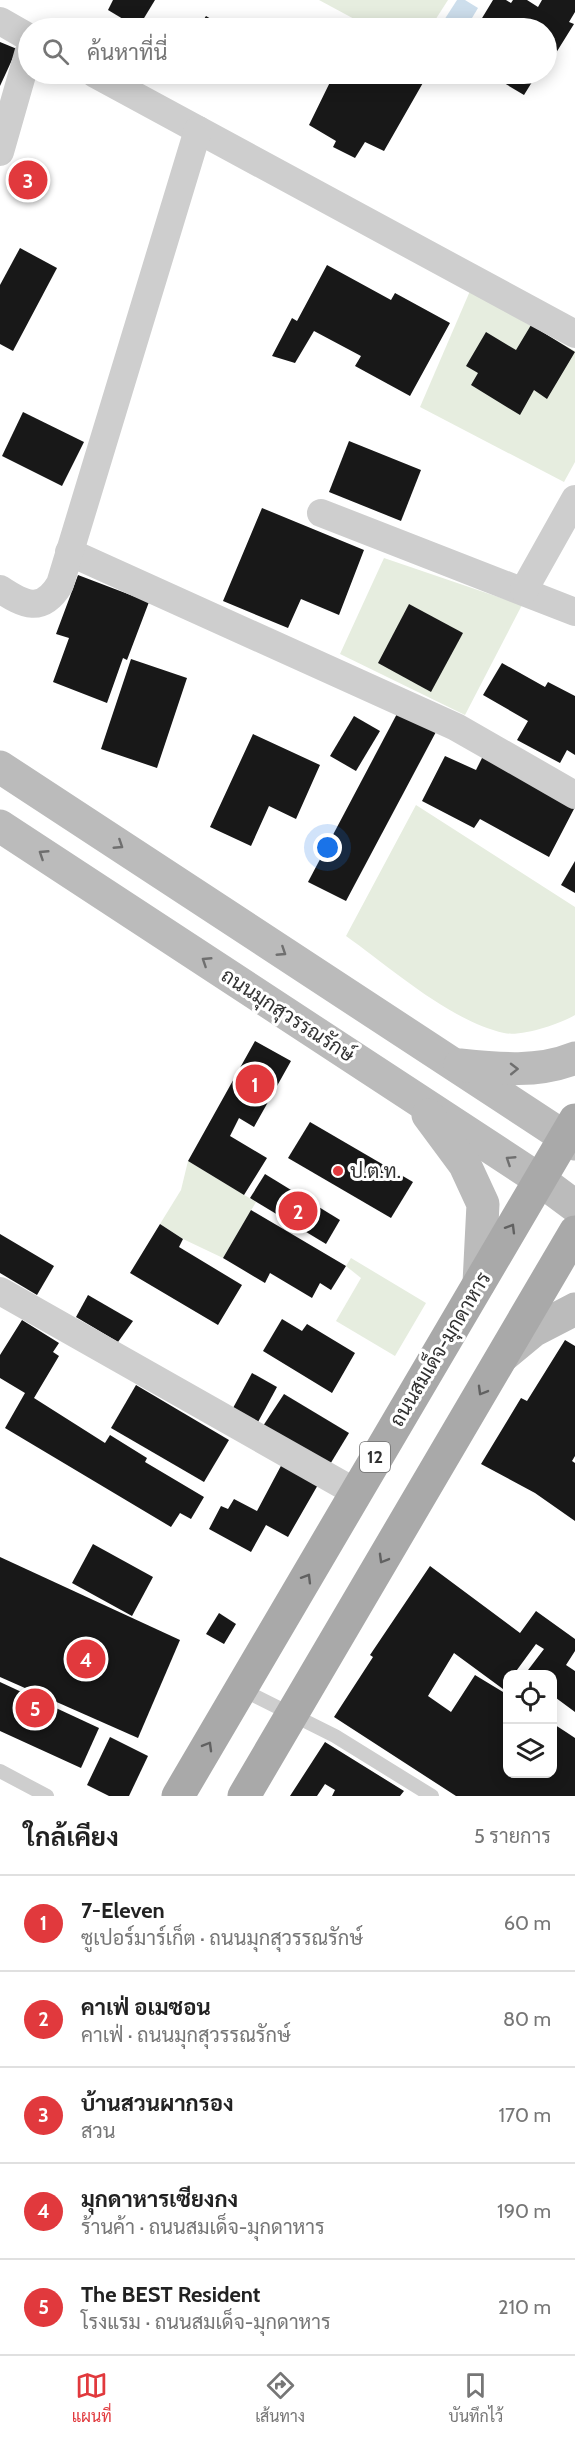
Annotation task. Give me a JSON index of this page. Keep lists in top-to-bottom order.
{
  "streets": {
    "main road": ["ถนนมุกสุวรรณรักษ์", "ถนนสมเด็จ-มุกดาหาร", "12"]
  },
  "crossings": [
    ["ถนนมุกสุวรรณรักษ์", "ถนนสมเด็จ-มุกดาหาร"]
  ],
  "places": ["ป.ต.ท."],
  "page": {
    "search": "ค้นหาที่นี่",
    "pins": [
      "3",
      "1",
      "2",
      "4",
      "5"
    ],
    "heading": ["ใกล้เคียง", "5 รายการ"],
    "list": [
      {
        "mark": "1",
        "name": "7-Eleven",
        "note": "ซูเปอร์มาร์เก็ต · ถนนมุกสุวรรณรักษ์",
        "value": "60 m"
      },
      {
        "mark": "2",
        "name": "คาเฟ่ อเมซอน",
        "note": "คาเฟ่ · ถนนมุกสุวรรณรักษ์",
        "value": "80 m"
      },
      {
        "mark": "3",
        "name": "บ้านสวนผากรอง",
        "note": "สวน",
        "value": "170 m"
      },
      {
        "mark": "4",
        "name": "มุกดาหารเซียงกง",
        "note": "ร้านค้า · ถนนสมเด็จ-มุกดาหาร",
        "value": "190 m"
      },
      {
        "mark": "5",
        "name": "The BEST Resident",
        "note": "โรงแรม · ถนนสมเด็จ-มุกดาหาร",
        "value": "210 m"
      }
    ],
    "nav": ["แผนที่", "เส้นทาง", "บันทึกไว้"]
  }
}
